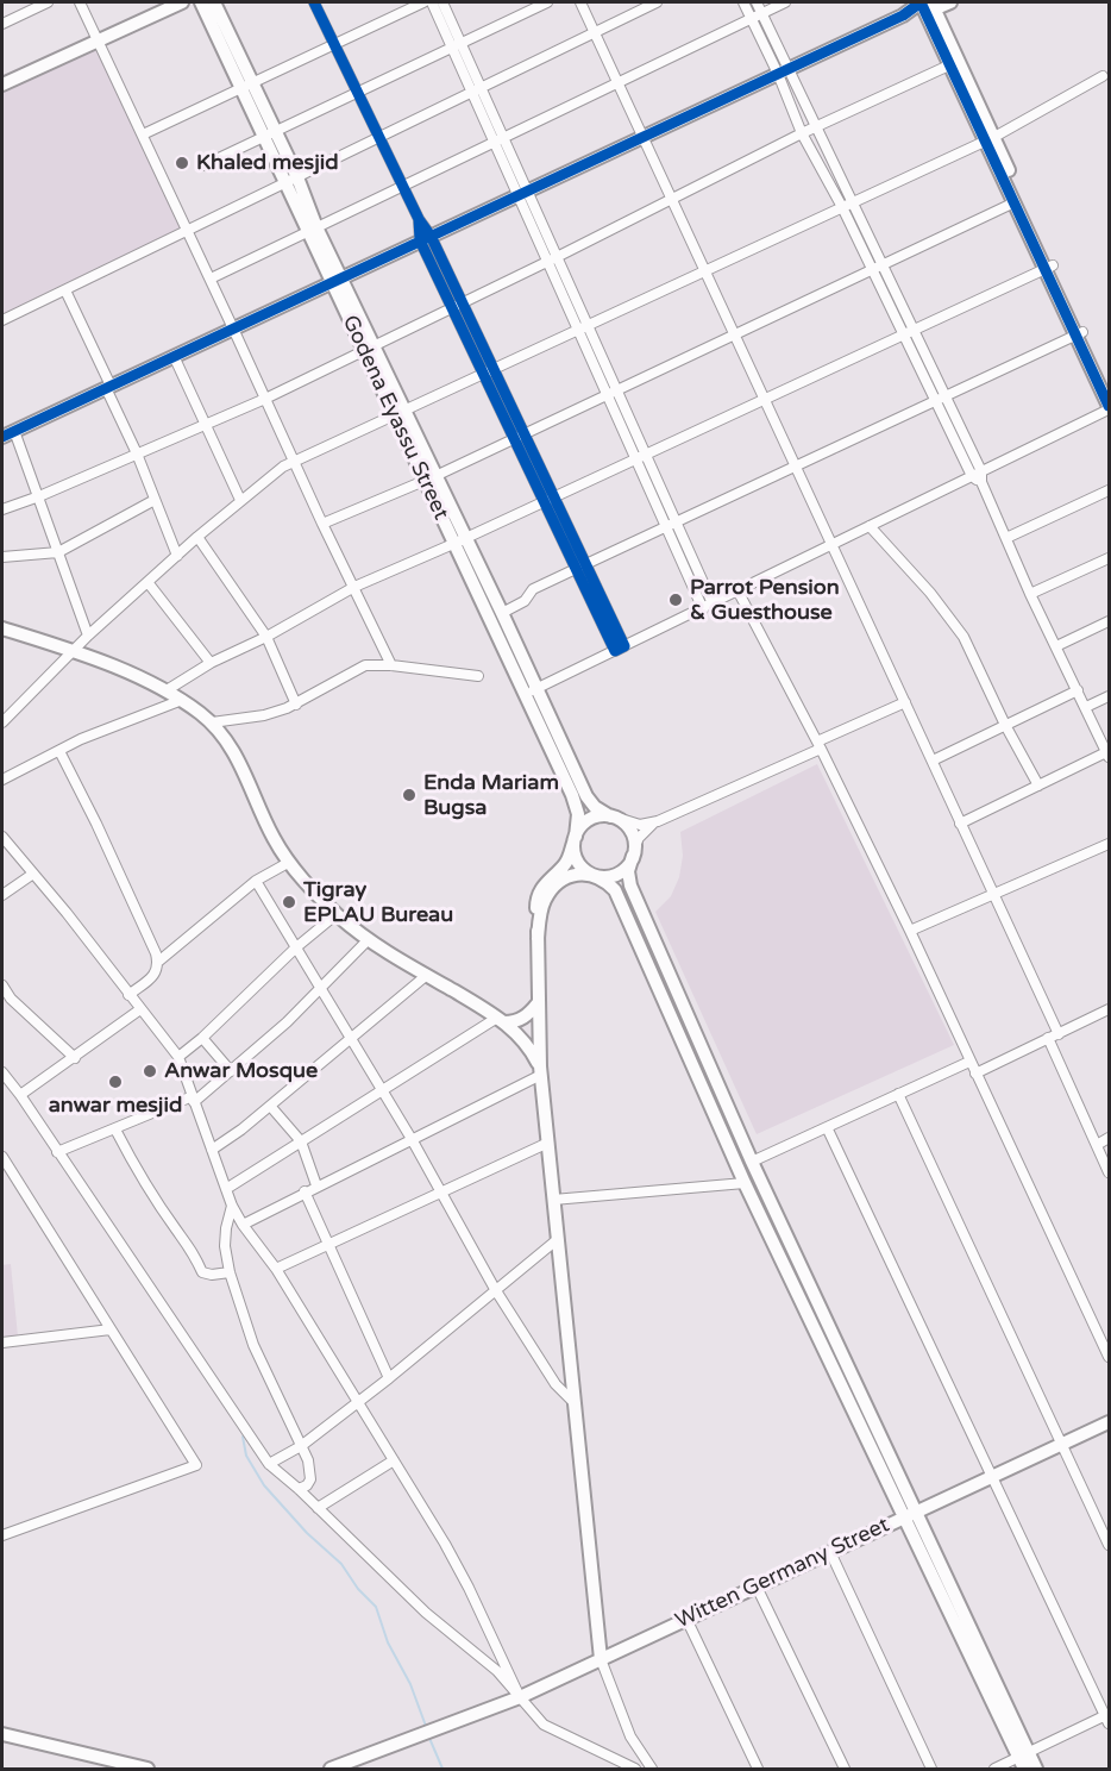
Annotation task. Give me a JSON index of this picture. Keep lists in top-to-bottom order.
{
  "streets": {
    "street": ["Godena Eyassu Street", "Witten Germany Street"]
  },
  "places": [
    "Khaled mesjid",
    "Parrot Pension & Guesthouse",
    "Enda Mariam Bugsa",
    "Tigray EPLAU Bureau",
    "Anwar Mosque",
    "anwar mesjid"
  ]
}
